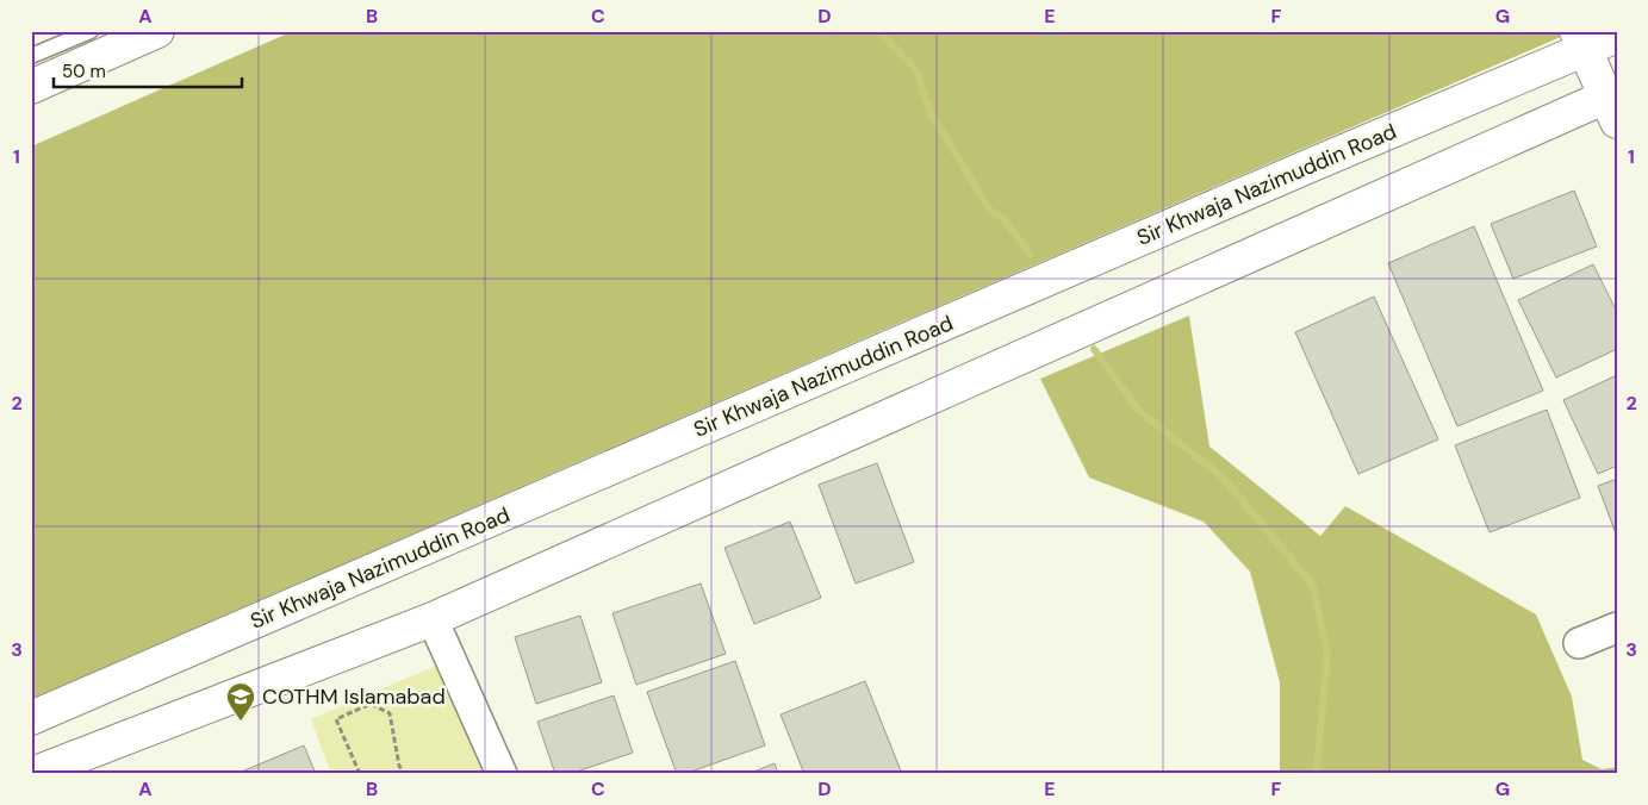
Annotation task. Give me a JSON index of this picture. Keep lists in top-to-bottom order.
{
  "streets": {
    "main road": ["Sir Khwaja Nazimuddin Road"]
  },
  "places": {
    "school or university": ["COTHM Islamabad"]
  },
  "scale_bar": "50 m",
  "grid": {
    "columns": [
      "A",
      "B",
      "C",
      "D",
      "E",
      "F",
      "G"
    ],
    "rows": ["1", "2", "3"]
  }
}
